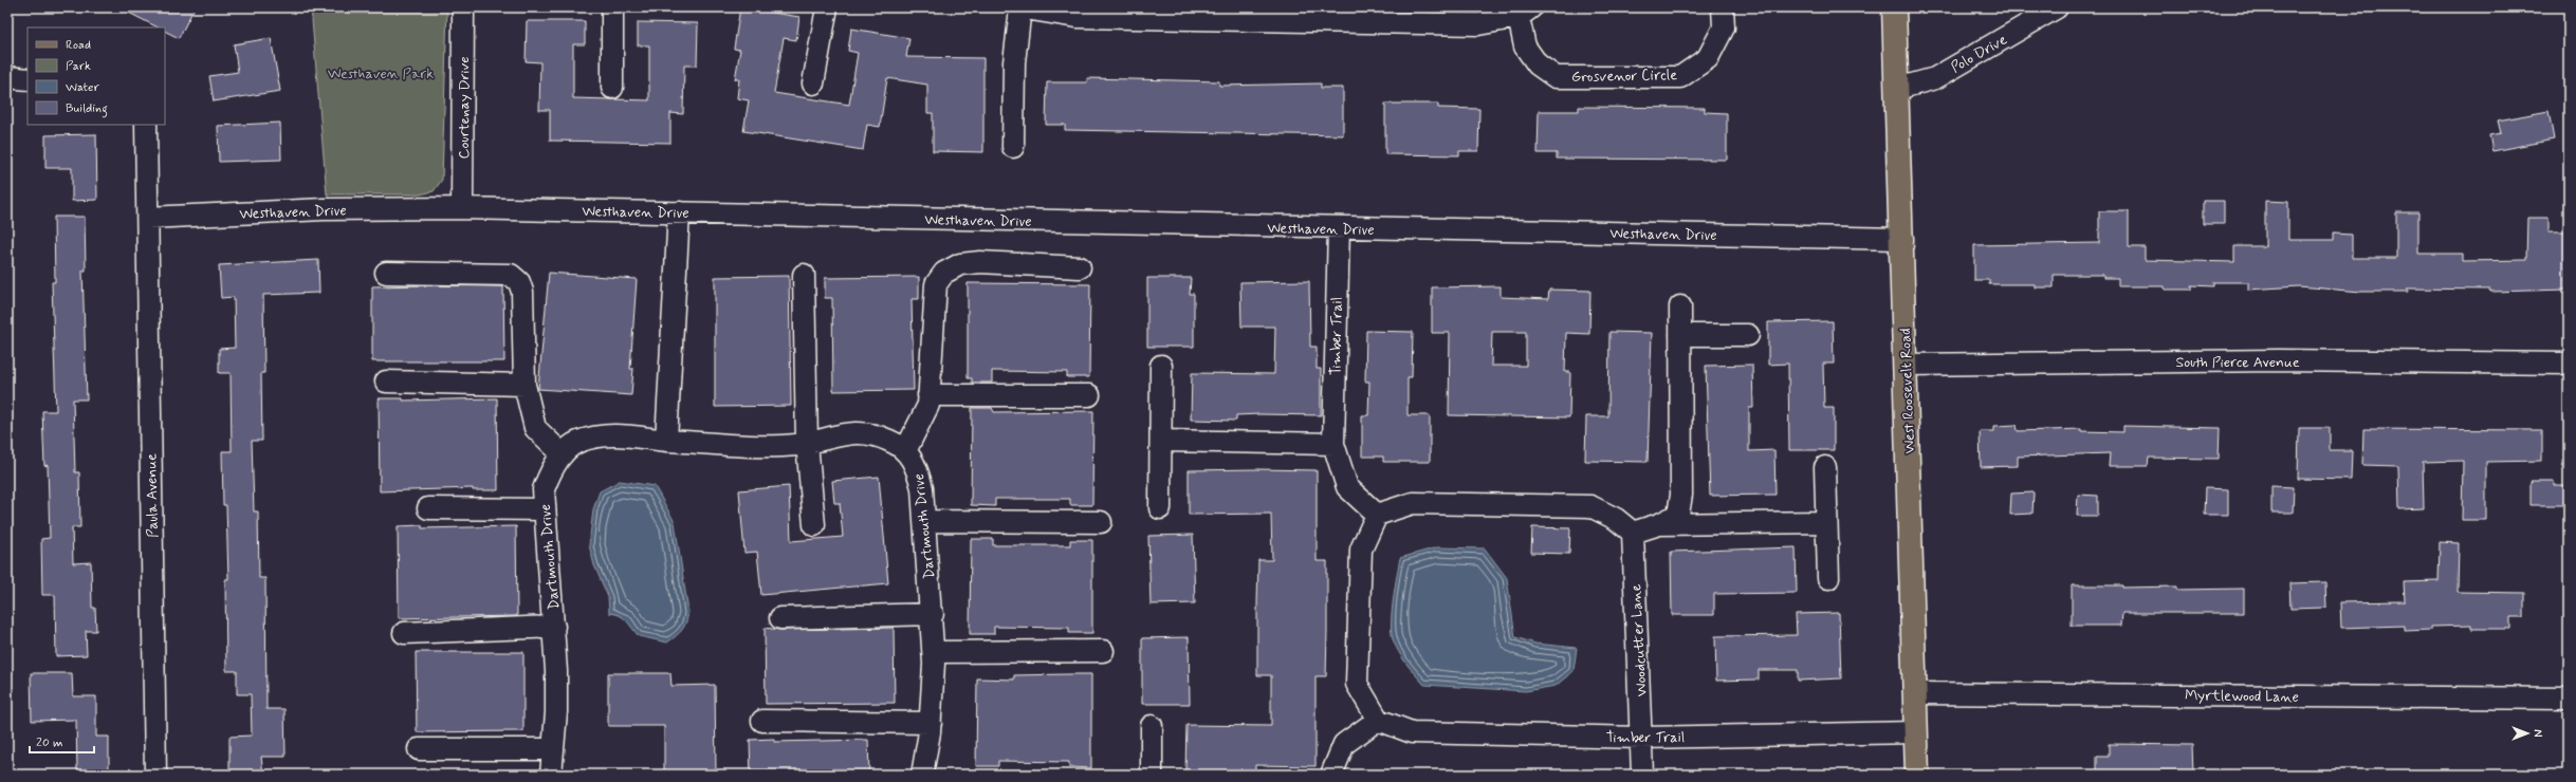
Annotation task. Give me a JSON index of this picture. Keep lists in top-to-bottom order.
{
  "streets": {
    "main road": ["West Roosevelt Road"],
    "street": [
      "Polo Drive",
      "Grosvenor Circle",
      "Courtenay Drive",
      "Westhaven Drive",
      "Timber Trail",
      "South Pierce Avenue",
      "Paula Avenue",
      "Dartmouth Drive",
      "Woodcutter Lane",
      "Myrtlewood Lane"
    ]
  },
  "crossings": [
    ["Polo Drive", "West Roosevelt Road"],
    ["Courtenay Drive", "Westhaven Drive"],
    ["Westhaven Drive", "Timber Trail"],
    ["Westhaven Drive", "West Roosevelt Road"],
    ["Westhaven Drive", "Paula Avenue"],
    ["Timber Trail", "West Roosevelt Road"],
    ["Timber Trail", "Woodcutter Lane"],
    ["South Pierce Avenue", "West Roosevelt Road"],
    ["West Roosevelt Road", "Myrtlewood Lane"]
  ],
  "parks": ["Westhaven Park"],
  "legend": [
    "Road",
    "Park",
    "Water",
    "Building"
  ],
  "scale_bar": "20 m",
  "north": "right"
}
